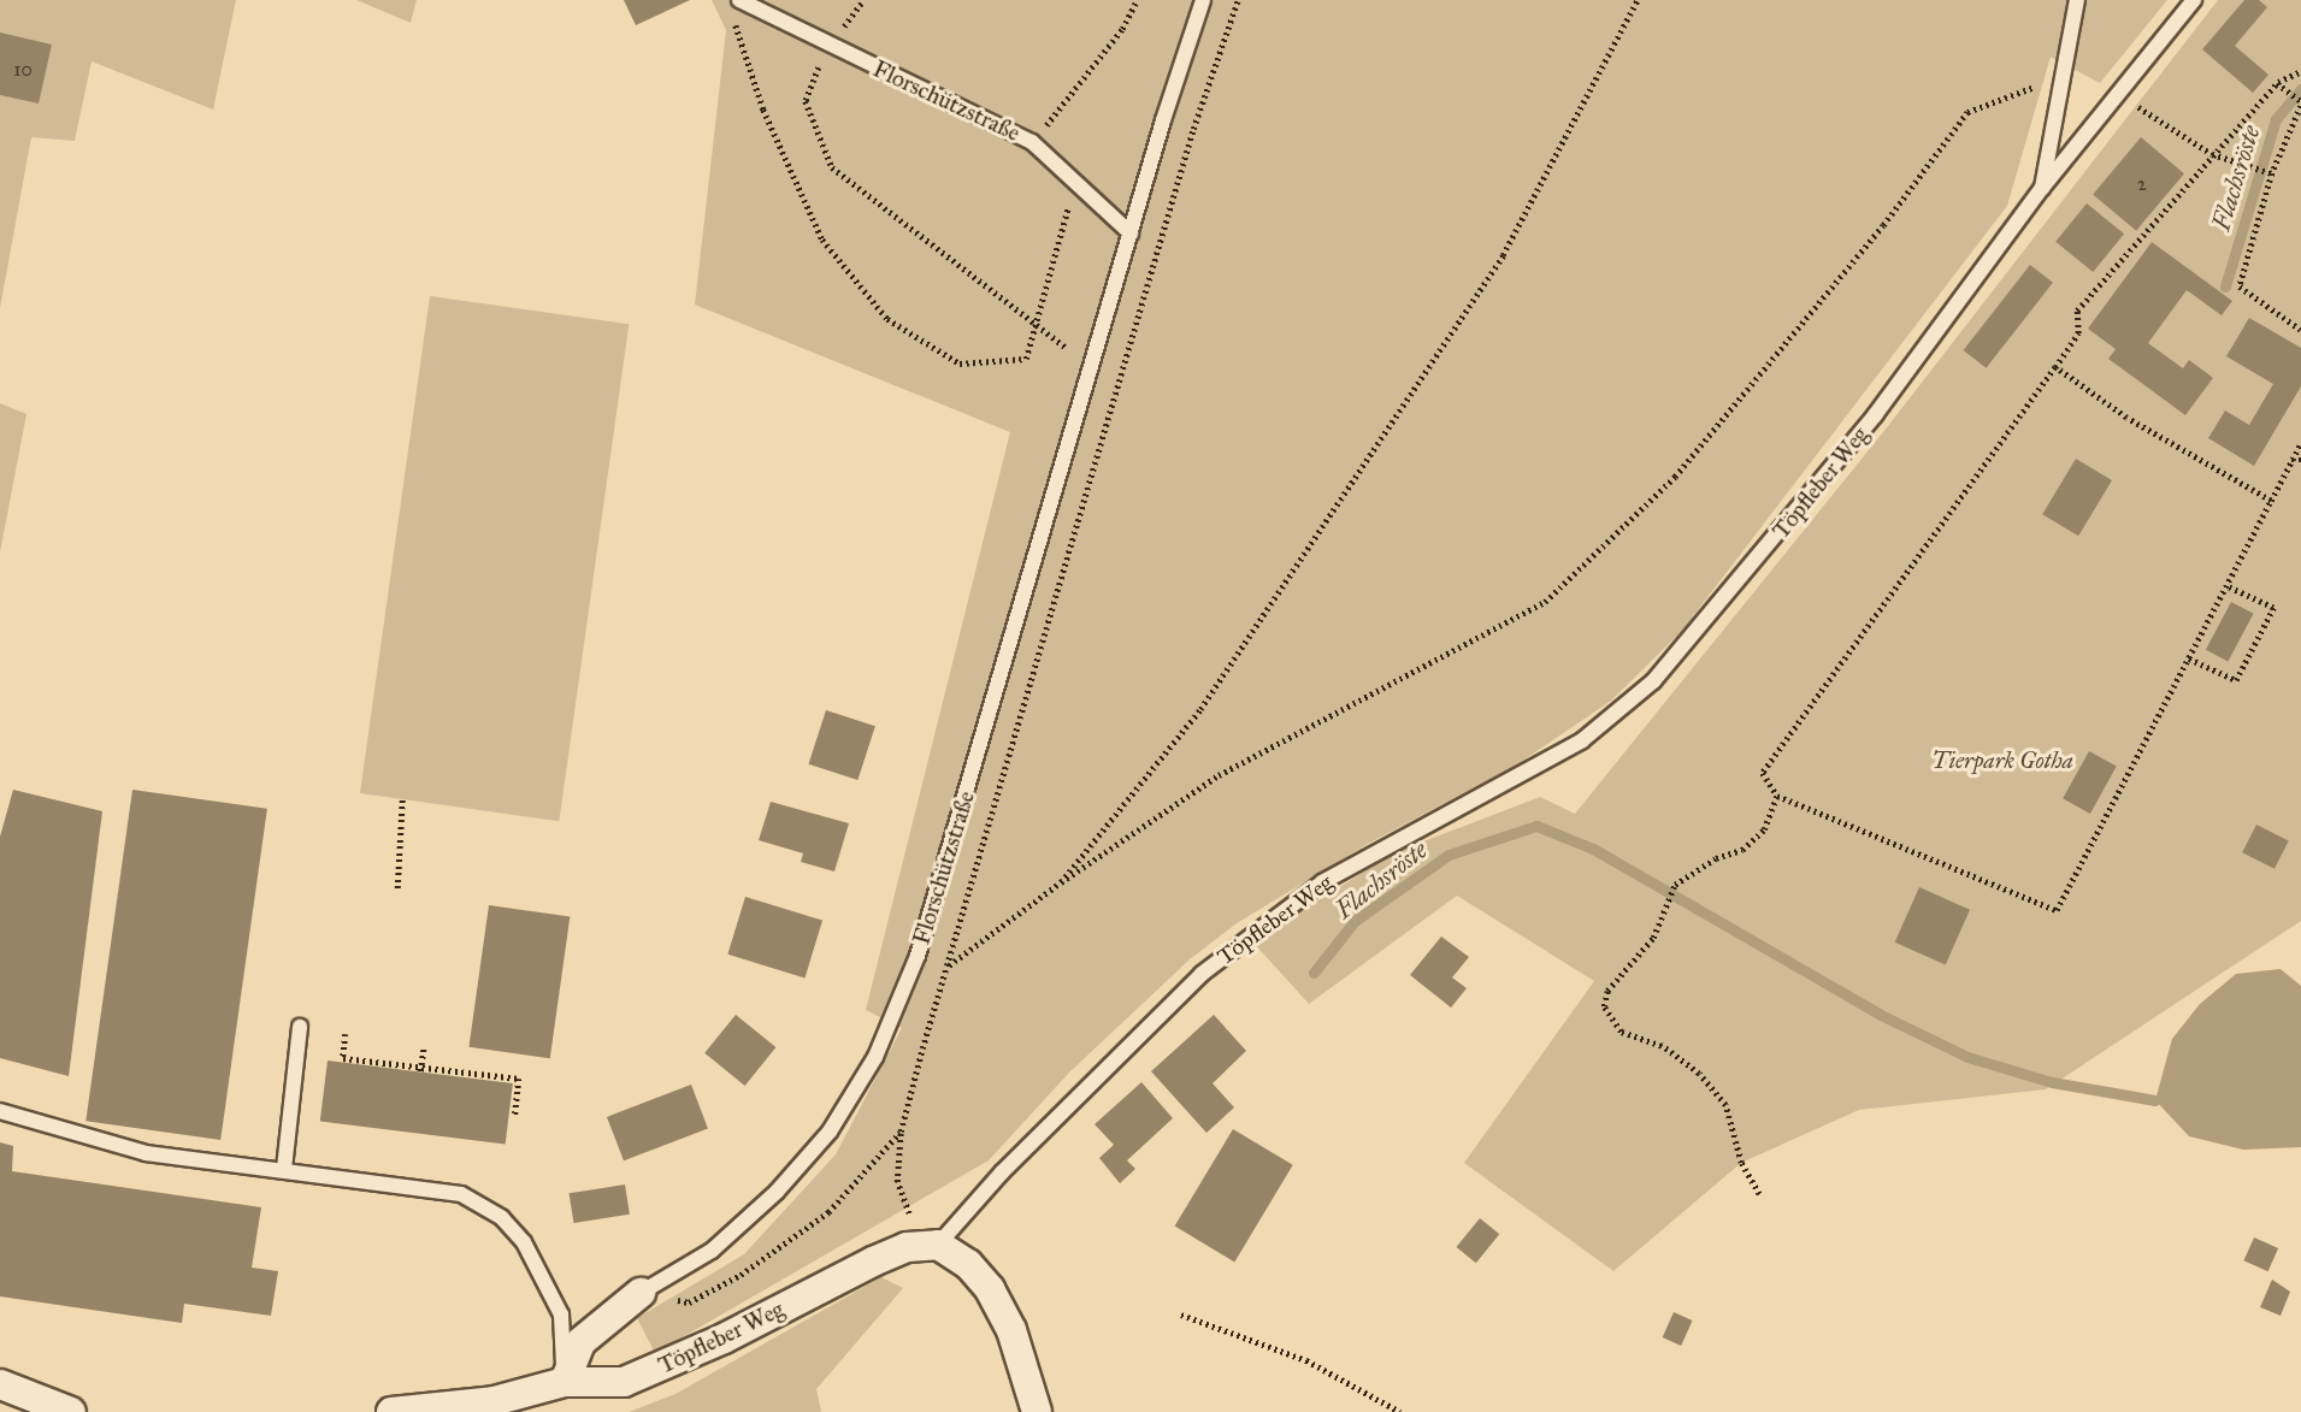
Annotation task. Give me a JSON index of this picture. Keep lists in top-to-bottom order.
{
  "streets": {
    "street": ["Florschützstraße", "Töpfleber Weg"]
  },
  "crossings": [
    ["Florschützstraße", "Töpfleber Weg"]
  ],
  "water": ["Flachsröste"],
  "parks": ["Tierpark Gotha"],
  "house_numbers": ["10", "2"]
}
